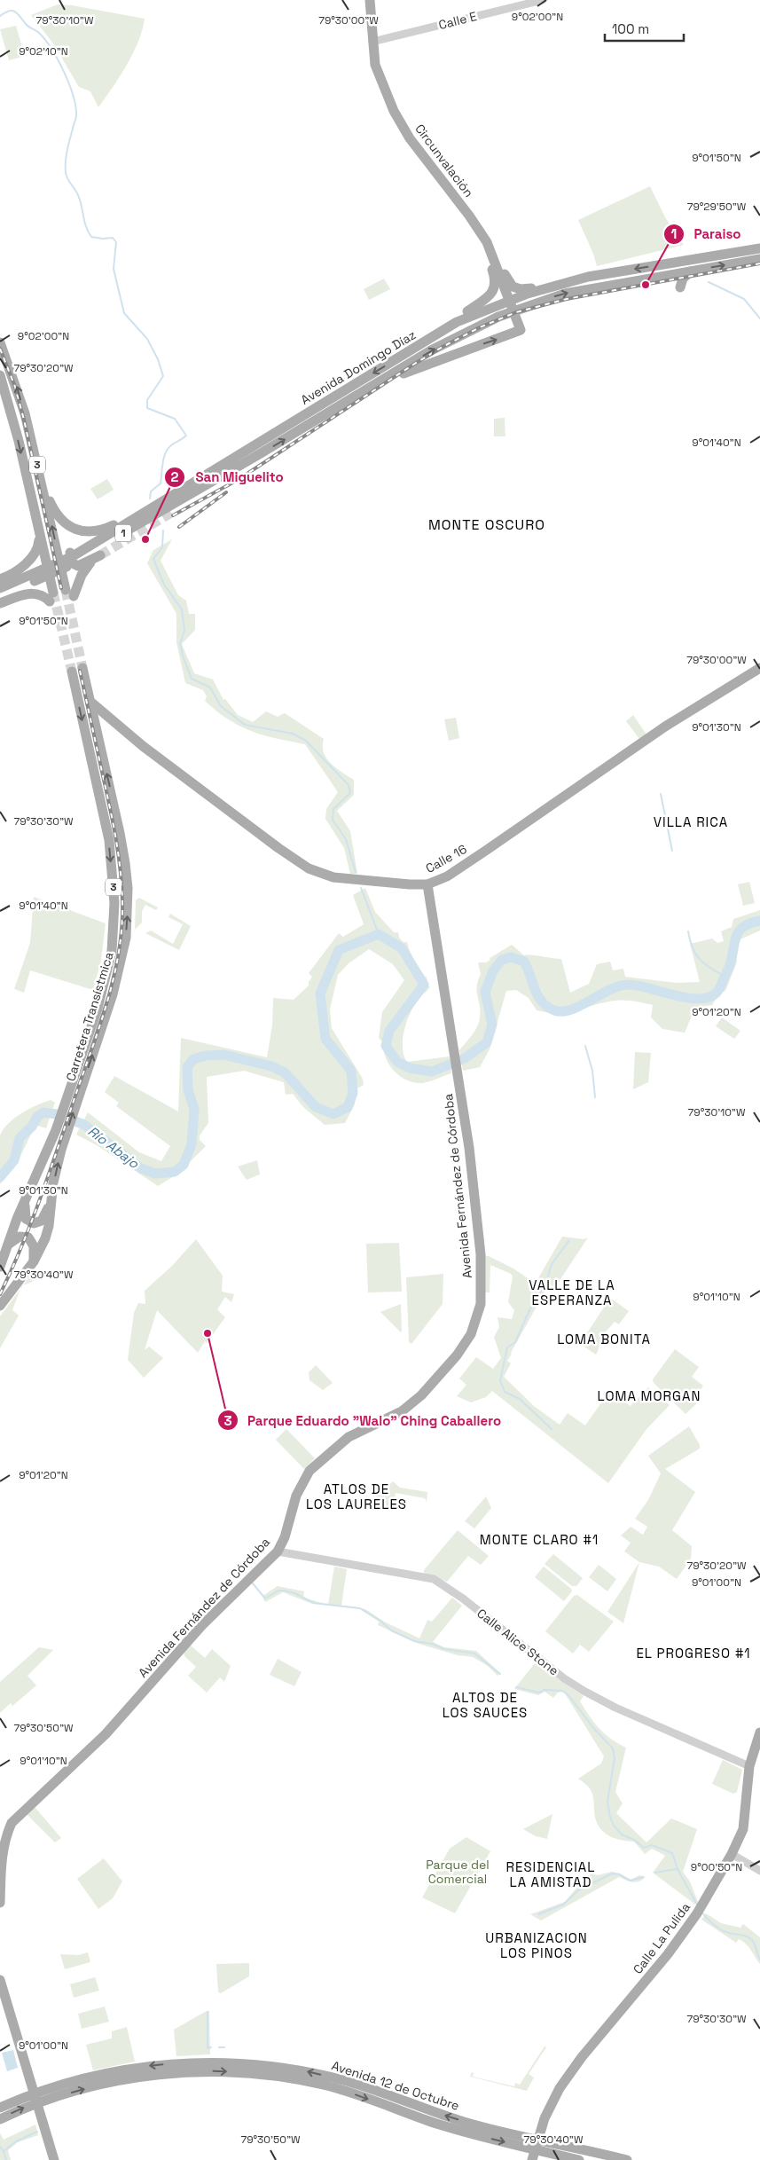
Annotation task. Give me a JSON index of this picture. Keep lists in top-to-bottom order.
{
  "streets": {
    "main road": [
      "Circunvalación",
      "Avenida Domingo Díaz",
      "3",
      "1",
      "Calle 16",
      "Carretera Transístmica",
      "Avenida Fernández de Córdoba",
      "Calle La Pulida",
      "Avenida 12 de Octubre"
    ],
    "street": ["Calle E", "Calle Alice Stone"]
  },
  "crossings": [
    ["Calle E", "Circunvalación"],
    ["Circunvalación", "Avenida Domingo Díaz"],
    ["Calle 16", "Carretera Transístmica"],
    ["Calle 16", "Avenida Fernández de Córdoba"],
    ["Avenida Fernández de Córdoba", "Calle Alice Stone"],
    ["Calle Alice Stone", "Calle La Pulida"],
    ["Calle La Pulida", "Avenida 12 de Octubre"]
  ],
  "districts": [
    "MONTE OSCURO",
    "VILLA RICA",
    "VALLE DE LA ESPERANZA",
    "LOMA BONITA",
    "LOMA MORGAN",
    "ATLOS DE LOS LAURELES",
    "MONTE CLARO #1",
    "EL PROGRESO #1",
    "ALTOS DE LOS SAUCES",
    "RESIDENCIAL LA AMISTAD",
    "URBANIZACION LOS PINOS"
  ],
  "water": ["Río Abajo"],
  "parks": ["Parque del Comercial"],
  "places": ["Paraiso", "San Miguelito", "Parque Eduardo \"Walo\" Ching Caballero"],
  "scale_bar": "100 m",
  "coordinates": [
    "9°02'00\"N",
    "79°30'10\"W",
    "79°30'00\"W",
    "9°02'10\"N",
    "9°01'50\"N",
    "79°29'50\"W",
    "79°30'20\"W",
    "9°01'40\"N",
    "9°01'30\"N",
    "79°30'30\"W",
    "9°01'20\"N",
    "79°30'40\"W",
    "9°01'10\"N",
    "9°01'00\"N",
    "79°30'50\"W",
    "9°00'50\"N"
  ]
}
